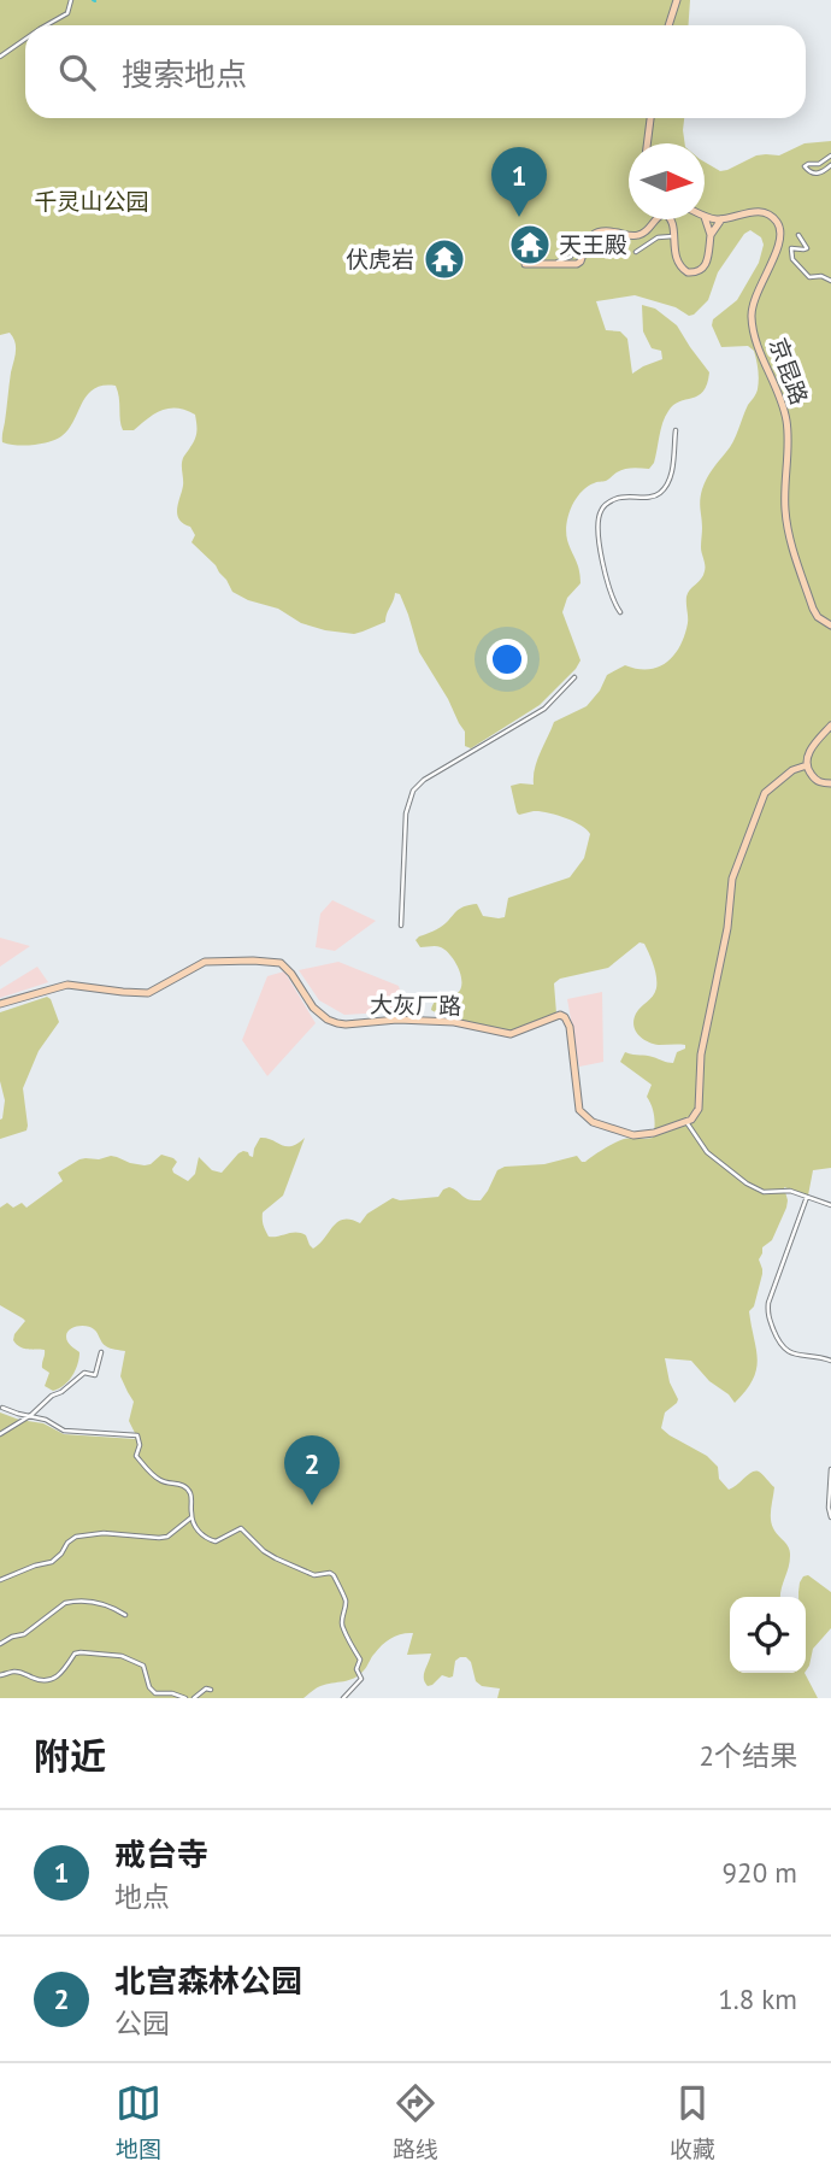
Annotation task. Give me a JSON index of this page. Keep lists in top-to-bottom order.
{
  "streets": {
    "street": ["京昆路", "大灰厂路"]
  },
  "parks": ["千灵山公园"],
  "places": {
    "temple": ["天王殿", "伏虎岩"]
  },
  "north": "right",
  "page": {
    "search": "搜索地点",
    "pins": ["1", "2"],
    "heading": ["附近", "2个结果"],
    "list": [
      {
        "mark": "1",
        "name": "戒台寺",
        "note": "地点",
        "value": "920 m"
      },
      {
        "mark": "2",
        "name": "北宫森林公园",
        "note": "公园",
        "value": "1.8 km"
      }
    ],
    "nav": ["地图", "路线", "收藏"]
  }
}
